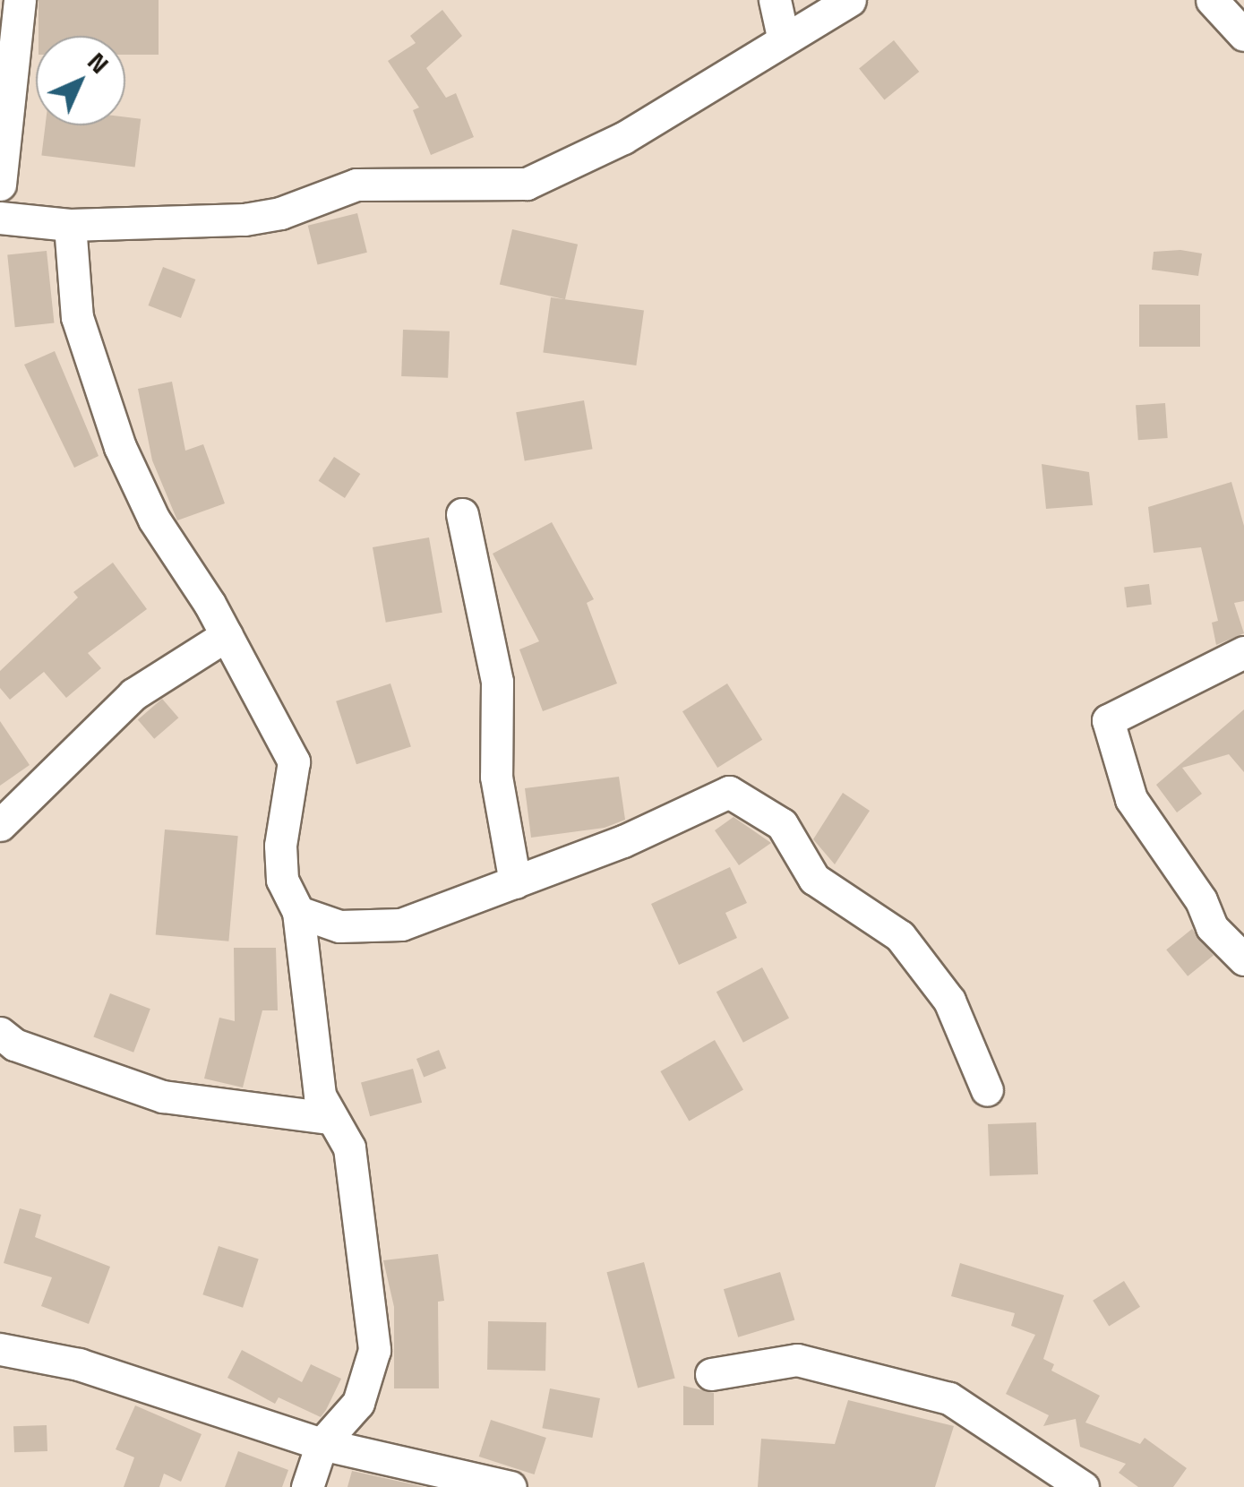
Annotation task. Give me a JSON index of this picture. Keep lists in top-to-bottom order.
{
  "north": "top right"
}
